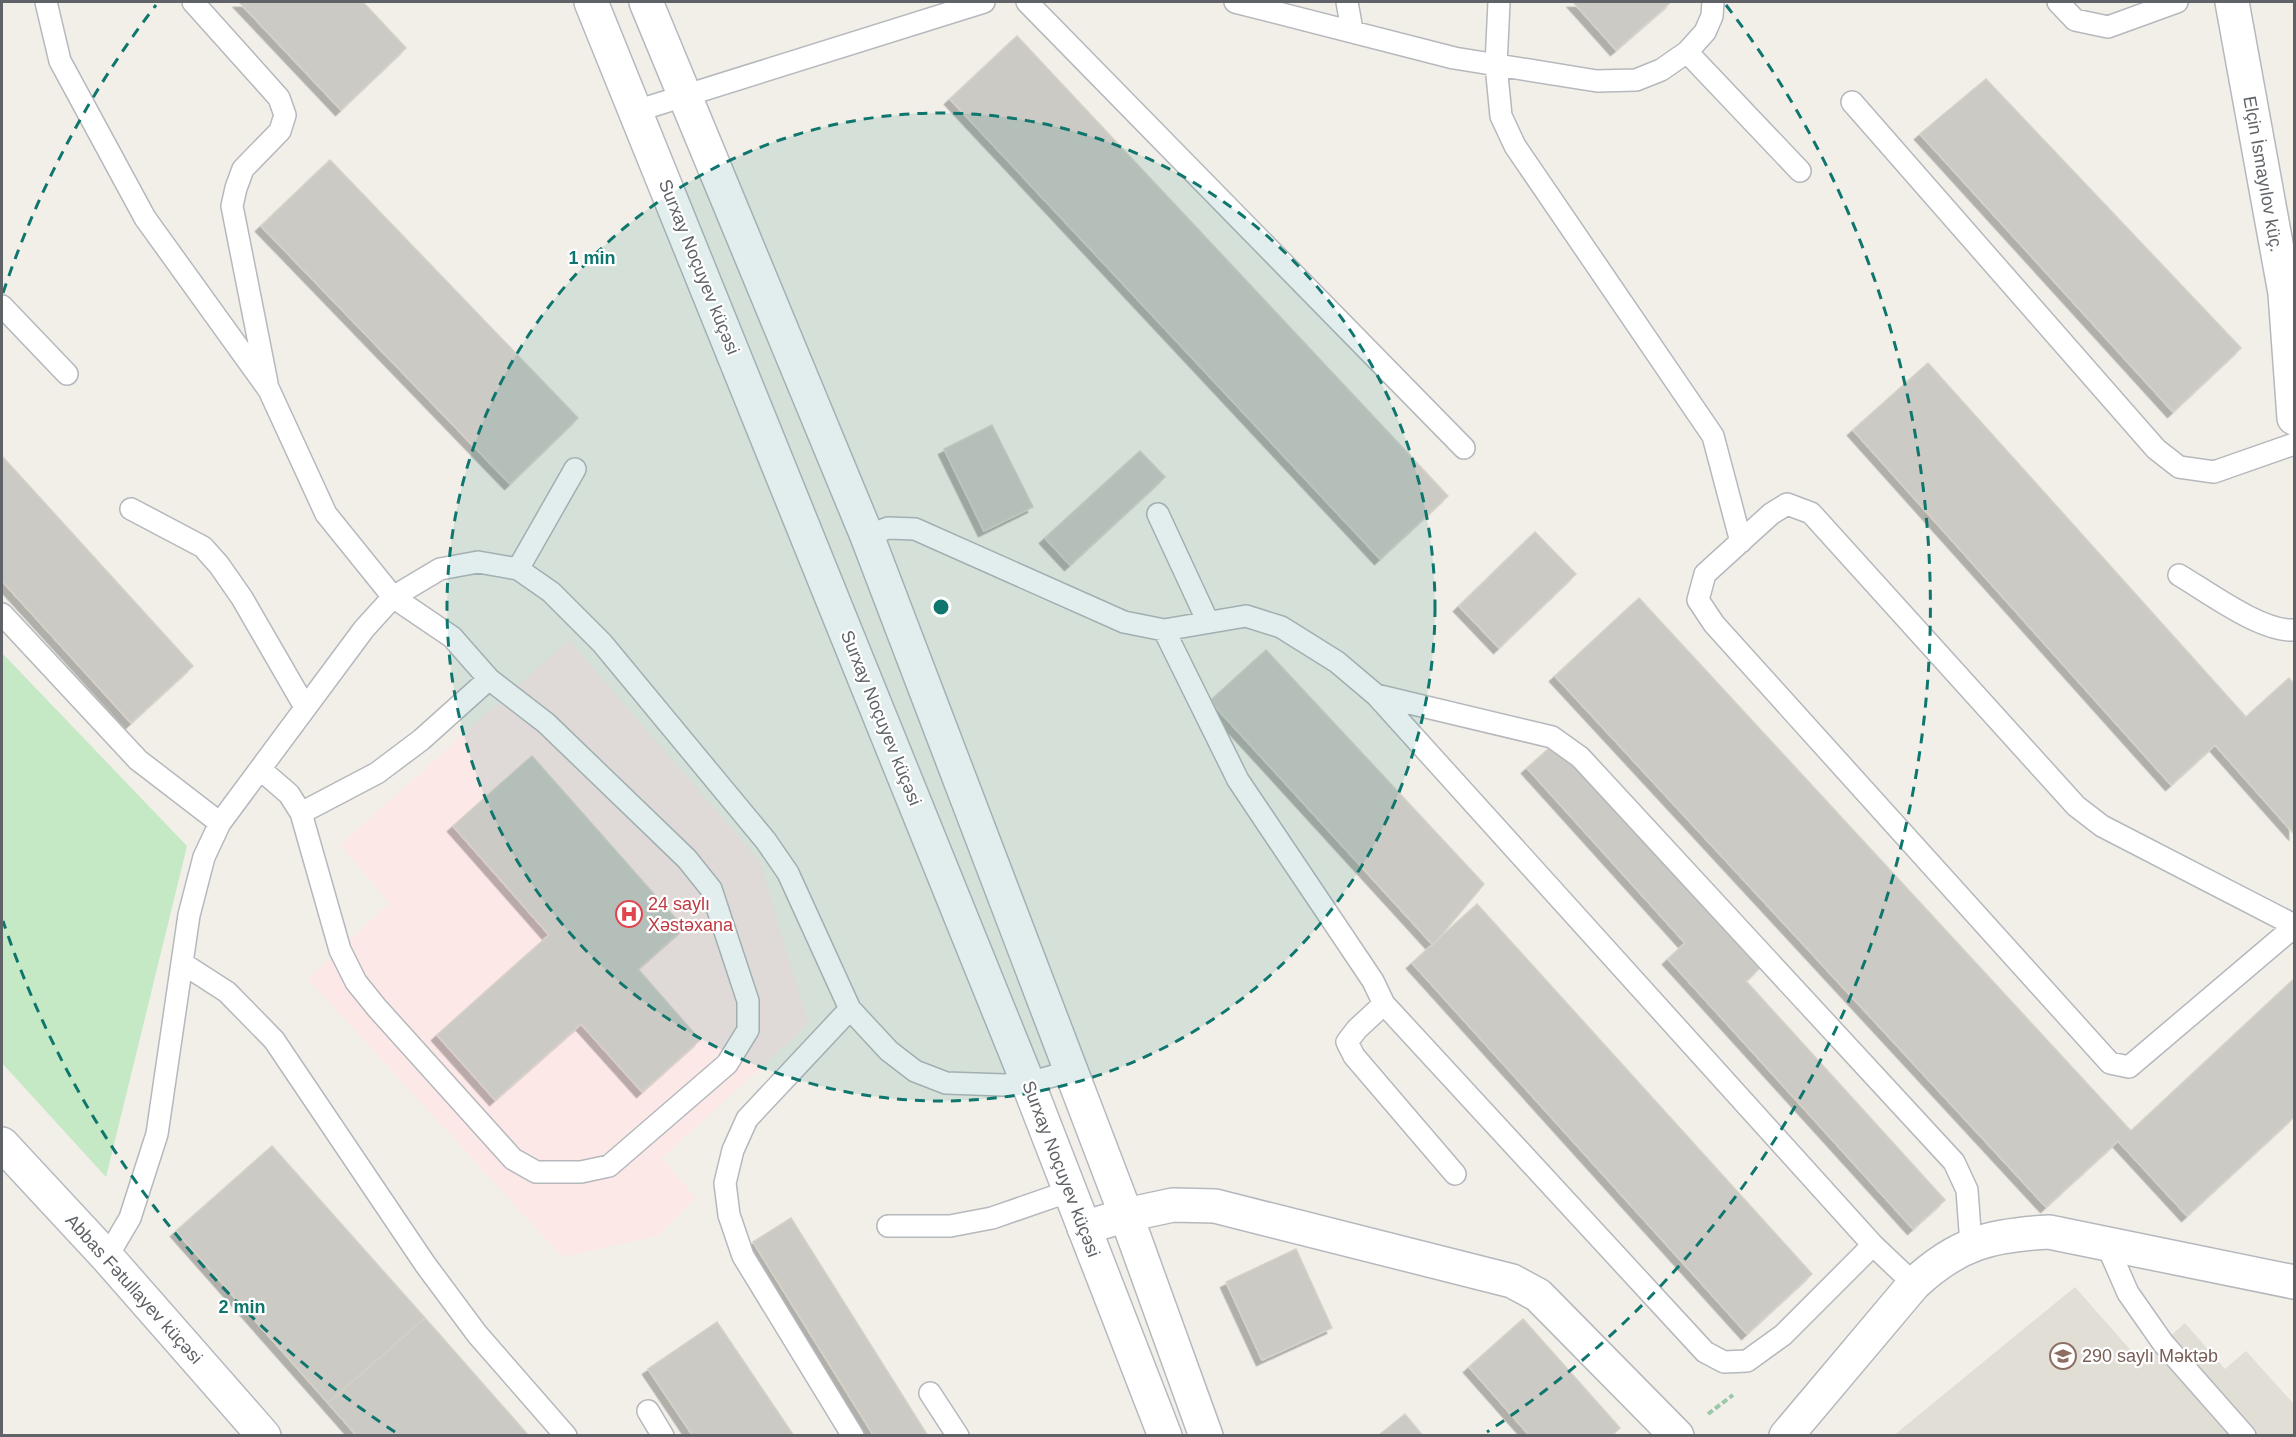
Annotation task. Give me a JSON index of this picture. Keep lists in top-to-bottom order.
{
  "streets": {
    "street": ["Elçin İsmayılov küç.", "Surxay Noçuyev küçəsi", "Abbas Fətullayev küçəsi"]
  },
  "places": {
    "hospital": ["24 saylı Xəstəxana"],
    "school or university": ["290 saylı Məktəb"]
  },
  "rings": ["1 min", "2 min"]
}
